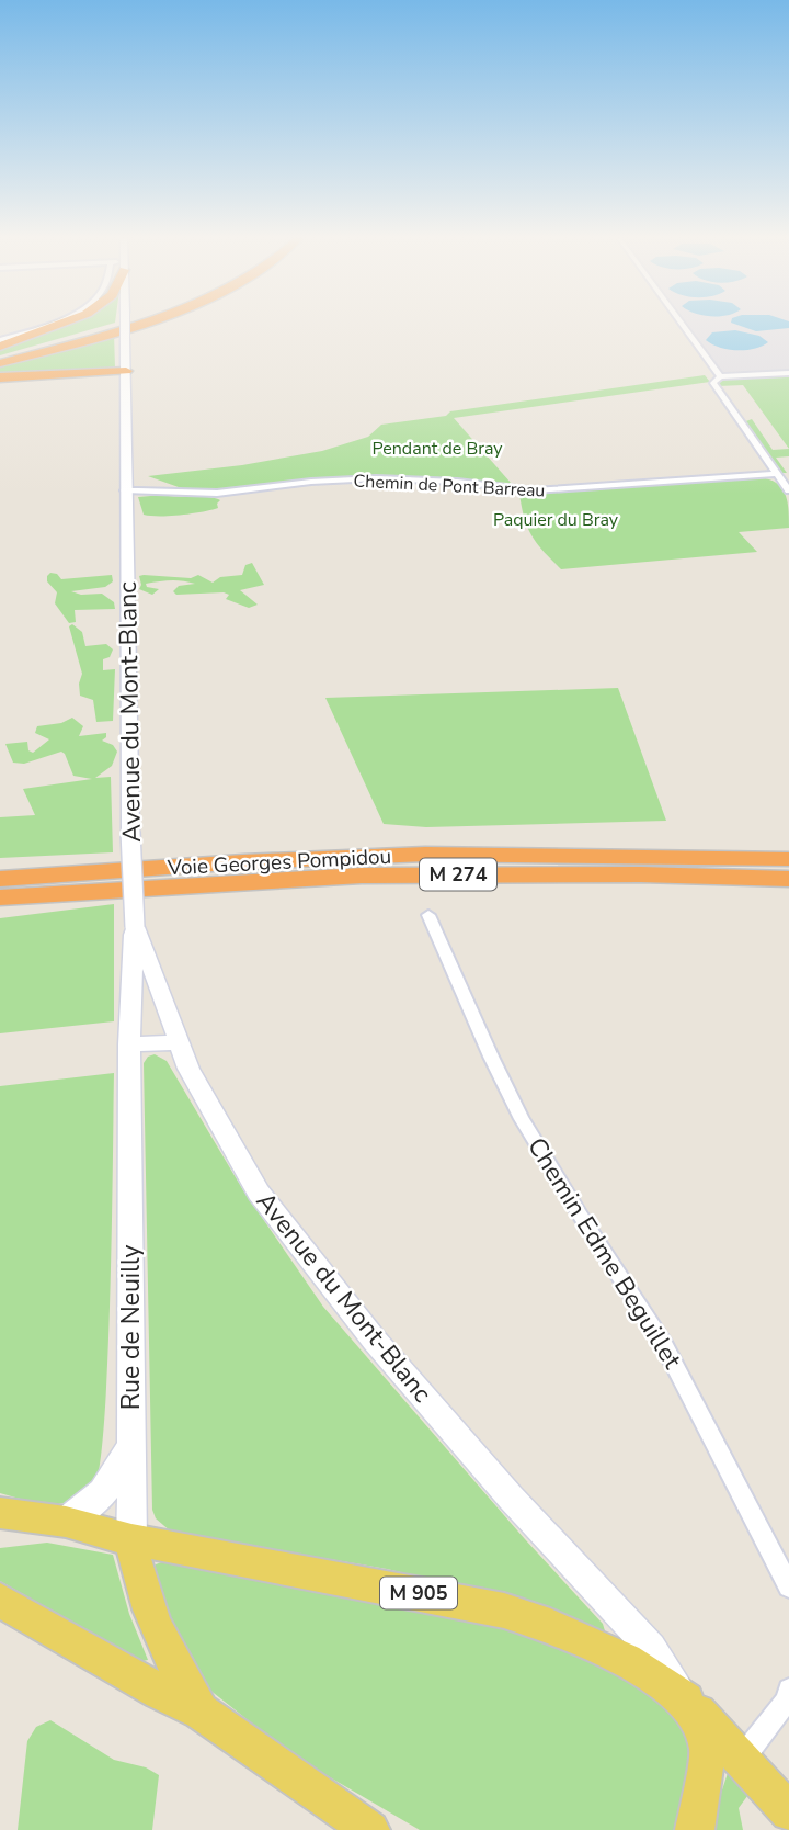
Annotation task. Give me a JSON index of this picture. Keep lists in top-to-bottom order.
{
  "streets": {
    "highway": ["Voie Georges Pompidou", "M 274"],
    "main road": ["Avenue du Mont-Blanc", "Rue de Neuilly", "M 905"],
    "street": ["Chemin de Pont Barreau", "Chemin Edme Beguillet"]
  },
  "crossings": [
    ["Chemin de Pont Barreau", "Avenue du Mont-Blanc"],
    ["Avenue du Mont-Blanc", "Rue de Neuilly"],
    ["Avenue du Mont-Blanc", "M 905"],
    ["Rue de Neuilly", "M 905"]
  ],
  "parks": ["Pendant de Bray", "Paquier du Bray"]
}
